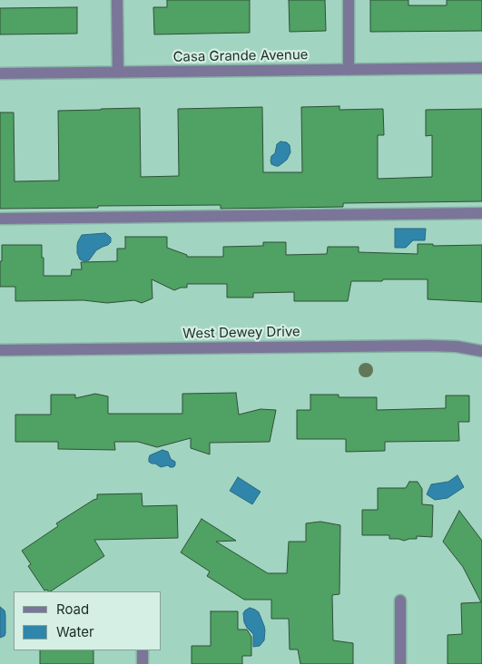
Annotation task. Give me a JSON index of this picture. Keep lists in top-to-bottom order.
{
  "streets": {
    "street": ["Casa Grande Avenue", "West Dewey Drive"]
  },
  "legend": ["Road", "Water"]
}
